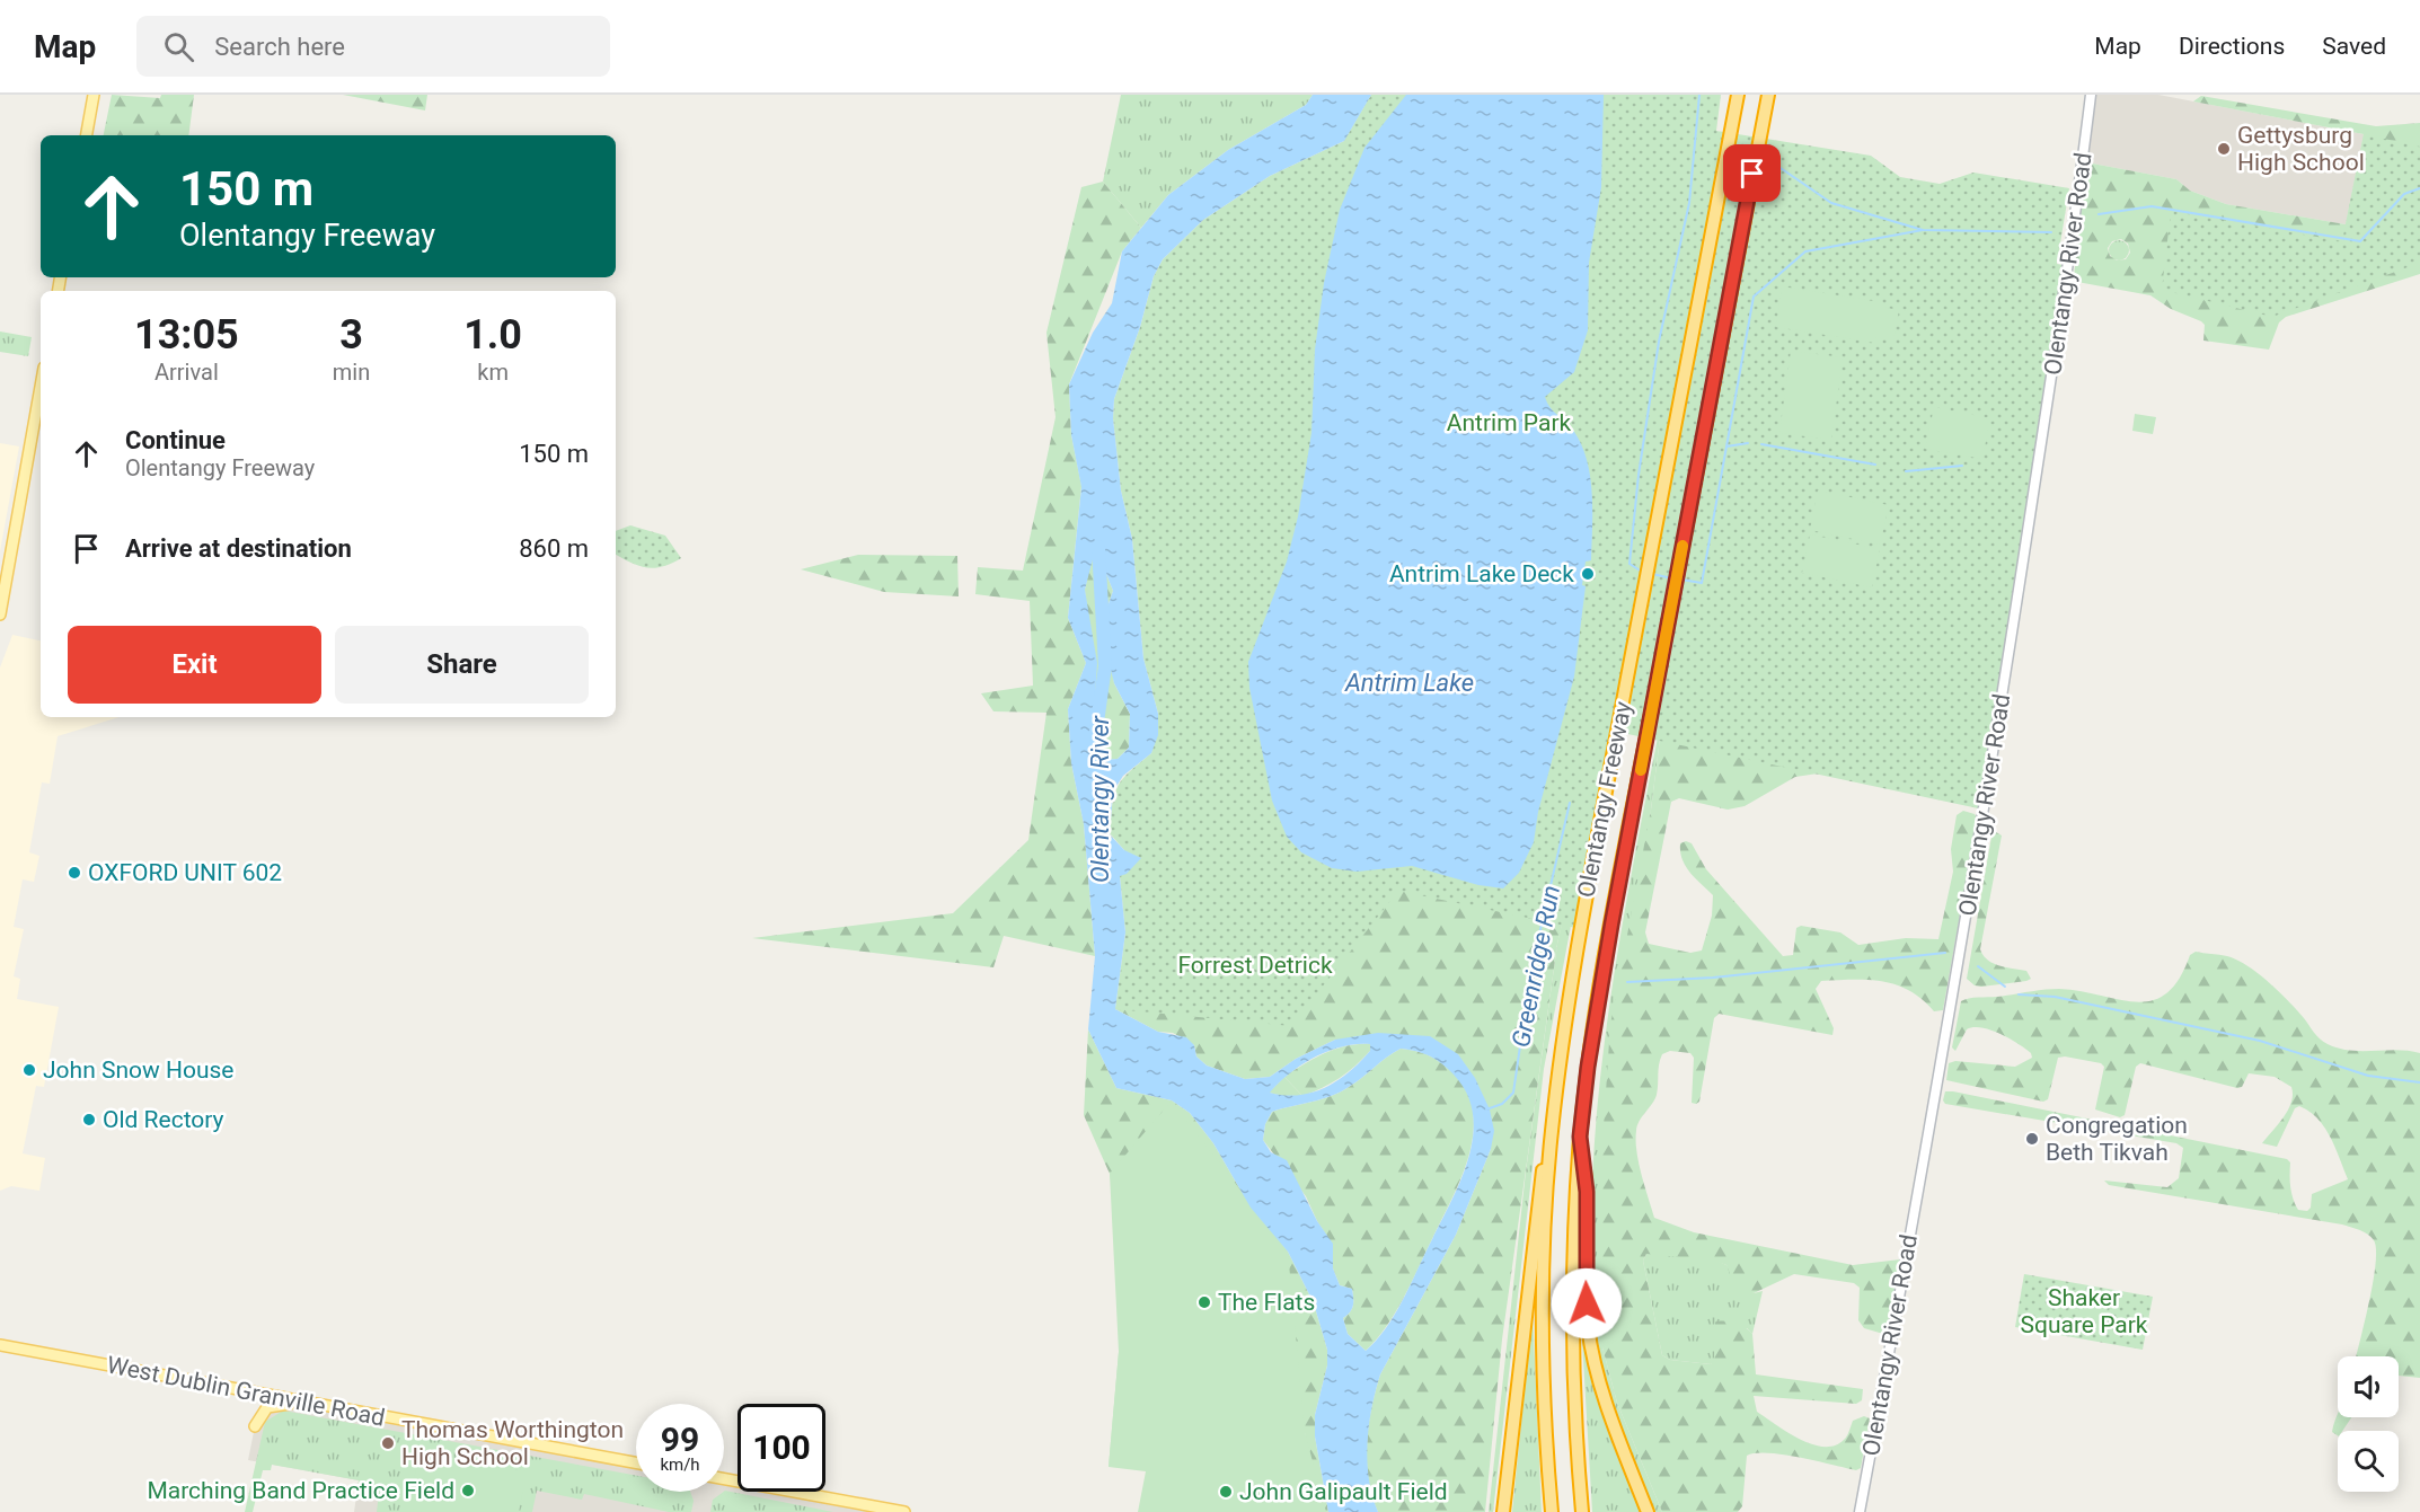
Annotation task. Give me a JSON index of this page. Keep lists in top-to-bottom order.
{
  "streets": {
    "highway": ["Olentangy Freeway"],
    "main road": ["Olentangy River Road", "West Dublin Granville Road"]
  },
  "water": ["Antrim Lake", "Olentangy River", "Greenridge Run"],
  "parks": ["Antrim Park", "Forrest Detrick", "Shaker Square Park"],
  "places": [
    "Gettysburg High School",
    "Antrim Lake Deck",
    "OXFORD UNIT 602",
    "John Snow House",
    "Old Rectory",
    "Congregation Beth Tikvah",
    "The Flats",
    "Thomas Worthington High School",
    "Marching Band Practice Field",
    "John Galipault Field"
  ],
  "page": {
    "header": "Map",
    "search": "Search here",
    "nav": ["Map", "Directions", "Saved"],
    "turn": ["150 m", "Olentangy Freeway"],
    "eta": [
      "13:05",
      "Arrival",
      "3",
      "min",
      "1.0",
      "km"
    ],
    "list": [
      {
        "name": "Continue",
        "note": "Olentangy Freeway",
        "value": "150 m"
      },
      {
        "name": "Arrive at destination",
        "value": "860 m"
      }
    ],
    "buttons": ["Exit", "Share"],
    "speed": "99 km/h",
    "limit": "100"
  }
}
